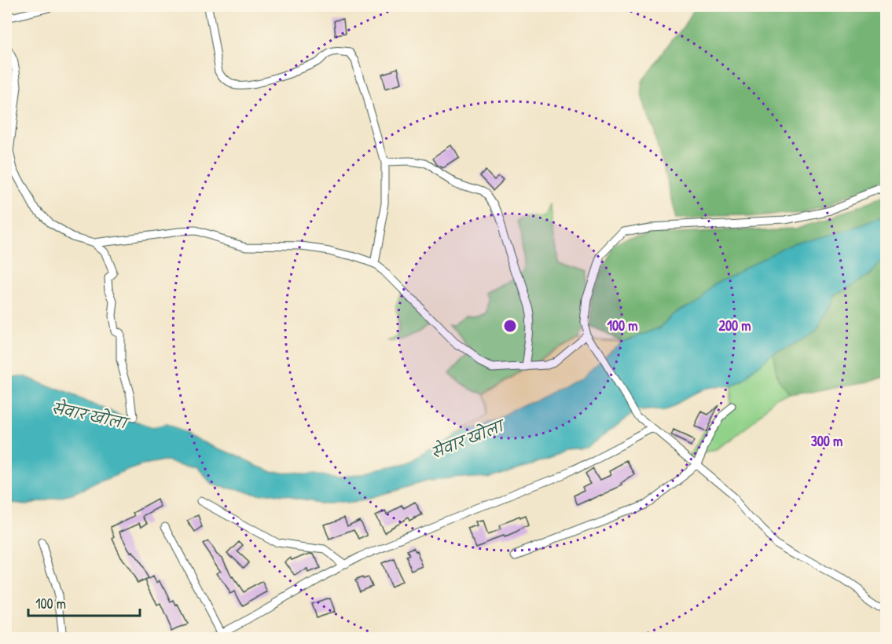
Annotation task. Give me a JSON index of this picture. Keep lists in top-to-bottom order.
{
  "water": ["सेवार खोला"],
  "scale_bar": "100 m",
  "rings": ["100 m", "200 m", "300 m"]
}
